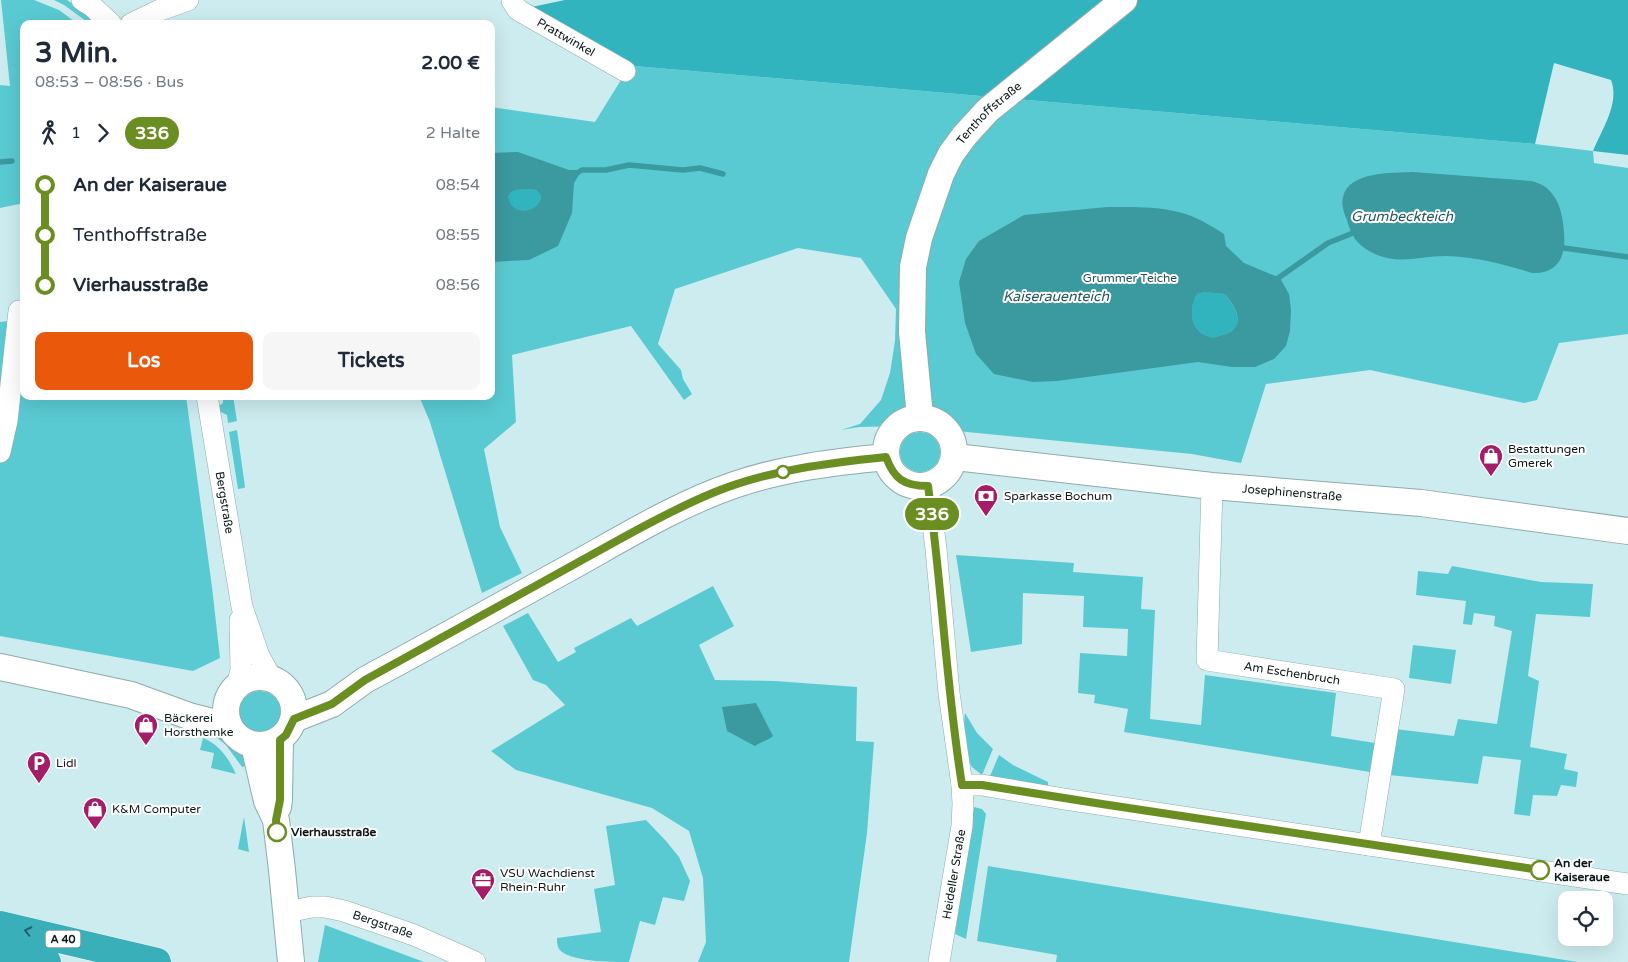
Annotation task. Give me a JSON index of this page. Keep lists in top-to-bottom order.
{
  "streets": {
    "highway": ["A 40"],
    "street": [
      "Prattwinkel",
      "Tenthoffstraße",
      "Josephinenstraße",
      "Bergstraße",
      "Am Eschenbruch",
      "Heideller Straße"
    ]
  },
  "crossings": [
    ["Tenthoffstraße", "Josephinenstraße"],
    ["Tenthoffstraße", "Heideller Straße"],
    ["Josephinenstraße", "Am Eschenbruch"],
    ["Josephinenstraße", "Heideller Straße"]
  ],
  "water": ["Grumbeckteich", "Kaiserauenteich"],
  "parks": ["Grummer Teiche"],
  "places": {
    "shop": ["Bestattungen Gmerek", "Bäckerei Horsthemke", "K&M Computer"],
    "bank": ["Sparkasse Bochum"],
    "parking": ["Lidl"],
    "other": ["Vierhausstraße", "An der Kaiseraue"],
    "office": ["VSU Wachdienst Rhein-Ruhr"]
  },
  "lines": ["bus line 336"],
  "page": {
    "on_map": "336",
    "heading": ["3 Min.", "08:53 – 08:56 · Bus", "2.00 €"],
    "legs": ["1", "336", "2 Halte"],
    "list": [
      {
        "name": "An der Kaiseraue",
        "value": "08:54"
      },
      {
        "name": "Tenthoffstraße",
        "value": "08:55"
      },
      {
        "name": "Vierhausstraße",
        "value": "08:56"
      }
    ],
    "buttons": ["Los", "Tickets"]
  }
}
